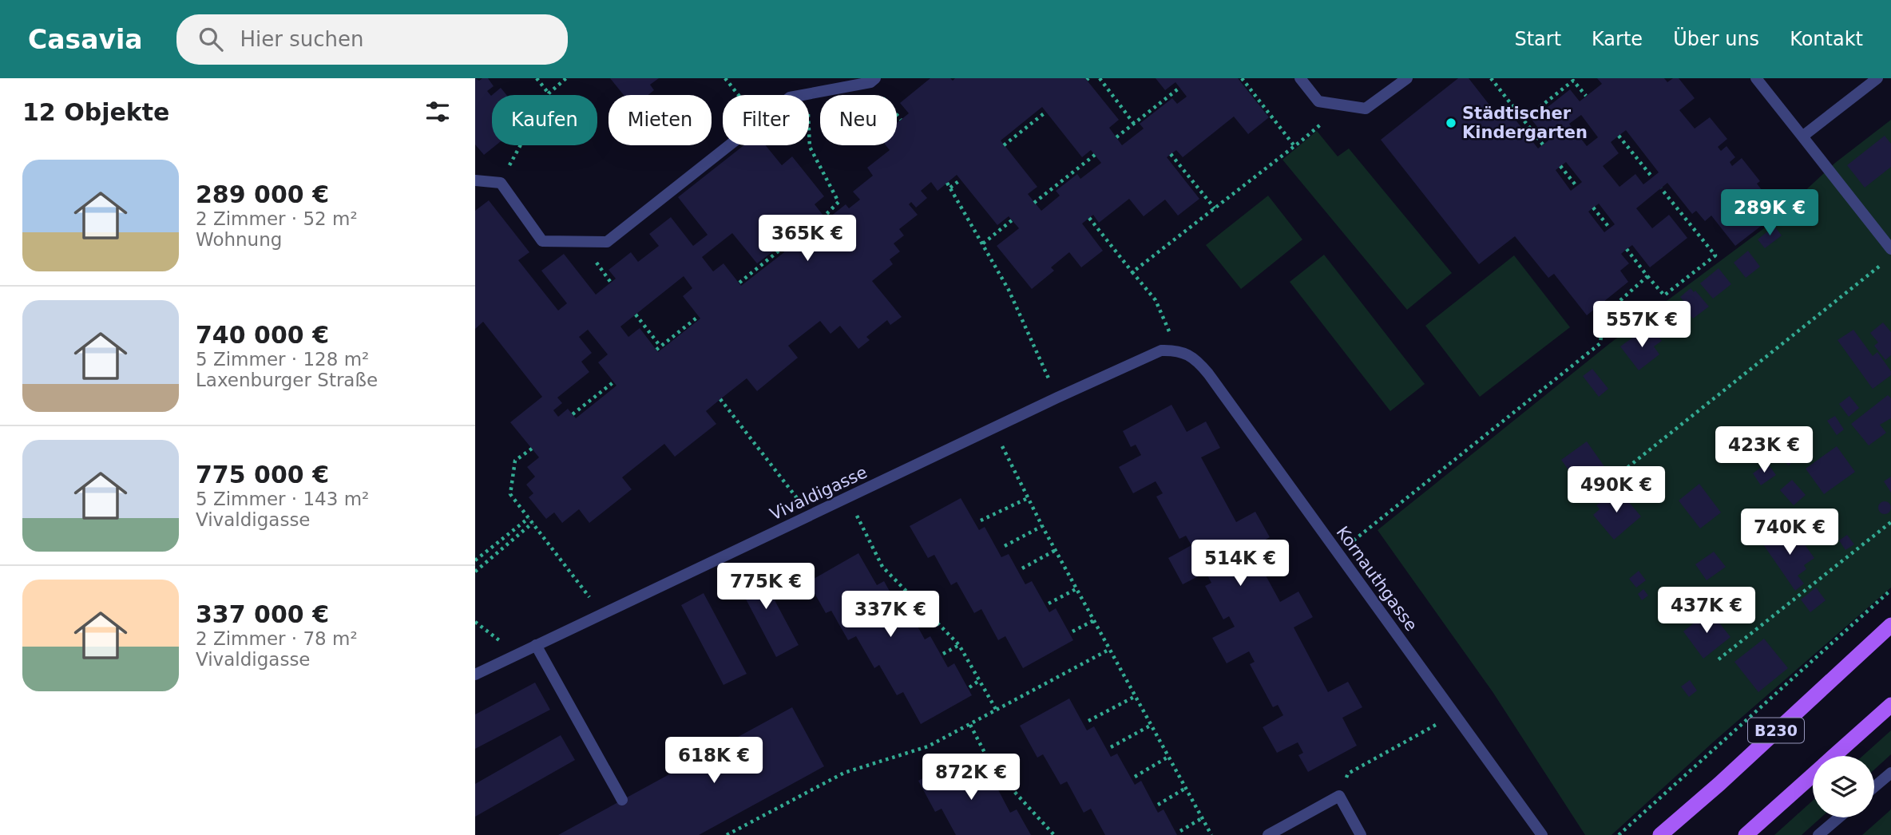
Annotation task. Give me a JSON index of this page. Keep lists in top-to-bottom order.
{
  "streets": {
    "main road": ["B230"],
    "street": ["Vivaldigasse", "Kornauthgasse"]
  },
  "crossings": [
    ["Vivaldigasse", "Kornauthgasse"]
  ],
  "places": ["Städtischer Kindergarten"],
  "page": {
    "header": "Casavia",
    "search": "Hier suchen",
    "nav": [
      "Start",
      "Karte",
      "Über uns",
      "Kontakt"
    ],
    "heading": "12 Objekte",
    "chip": [
      "Kaufen",
      "Mieten",
      "Filter",
      "Neu"
    ],
    "list": [
      {
        "name": "289 000 €",
        "note": "2 Zimmer · 52 m² · Wohnung"
      },
      {
        "name": "740 000 €",
        "note": "5 Zimmer · 128 m² · Laxenburger Straße"
      },
      {
        "name": "775 000 €",
        "note": "5 Zimmer · 143 m² · Vivaldigasse"
      },
      {
        "name": "337 000 €",
        "note": "2 Zimmer · 78 m² · Vivaldigasse"
      }
    ],
    "price": [
      "289K €",
      "365K €",
      "557K €",
      "423K €",
      "490K €",
      "740K €",
      "514K €",
      "775K €",
      "437K €",
      "337K €",
      "618K €",
      "872K €"
    ]
  }
}
